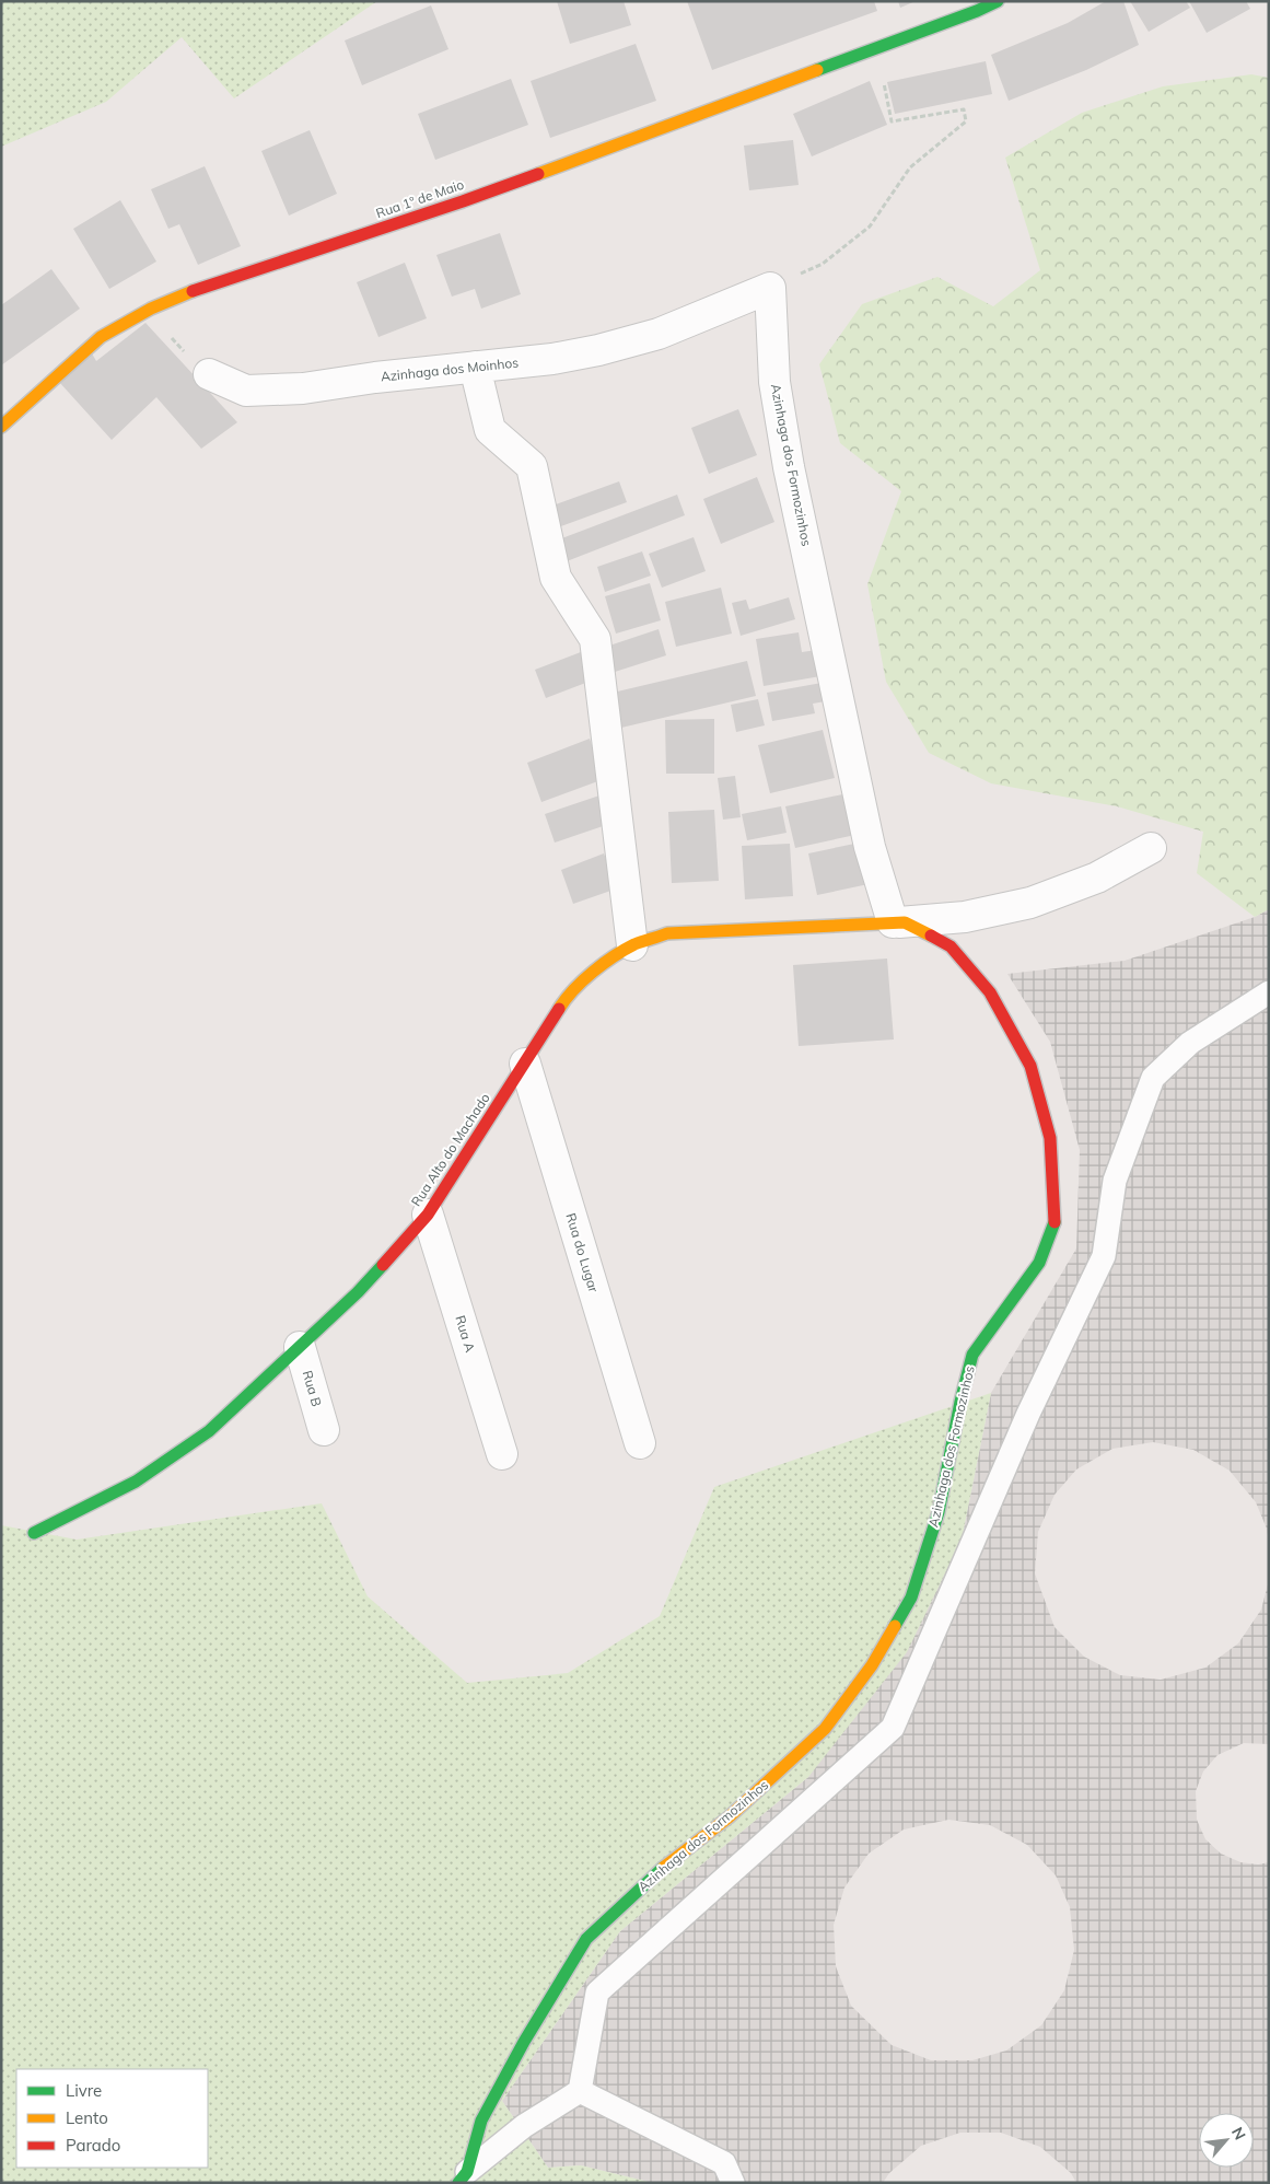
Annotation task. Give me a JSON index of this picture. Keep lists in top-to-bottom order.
{
  "streets": {
    "street": [
      "Rua 1º de Maio",
      "Azinhaga dos Moinhos",
      "Azinhaga dos Formozinhos",
      "Rua Alto do Machado",
      "Rua do Lugar",
      "Rua A",
      "Rua B"
    ]
  },
  "crossings": [
    ["Azinhaga dos Moinhos", "Azinhaga dos Formozinhos"],
    ["Azinhaga dos Formozinhos", "Rua Alto do Machado"],
    ["Rua Alto do Machado", "Rua do Lugar"],
    ["Rua Alto do Machado", "Rua A"],
    ["Rua Alto do Machado", "Rua B"]
  ],
  "legend": ["Livre", "Lento", "Parado"],
  "north": "top right"
}
